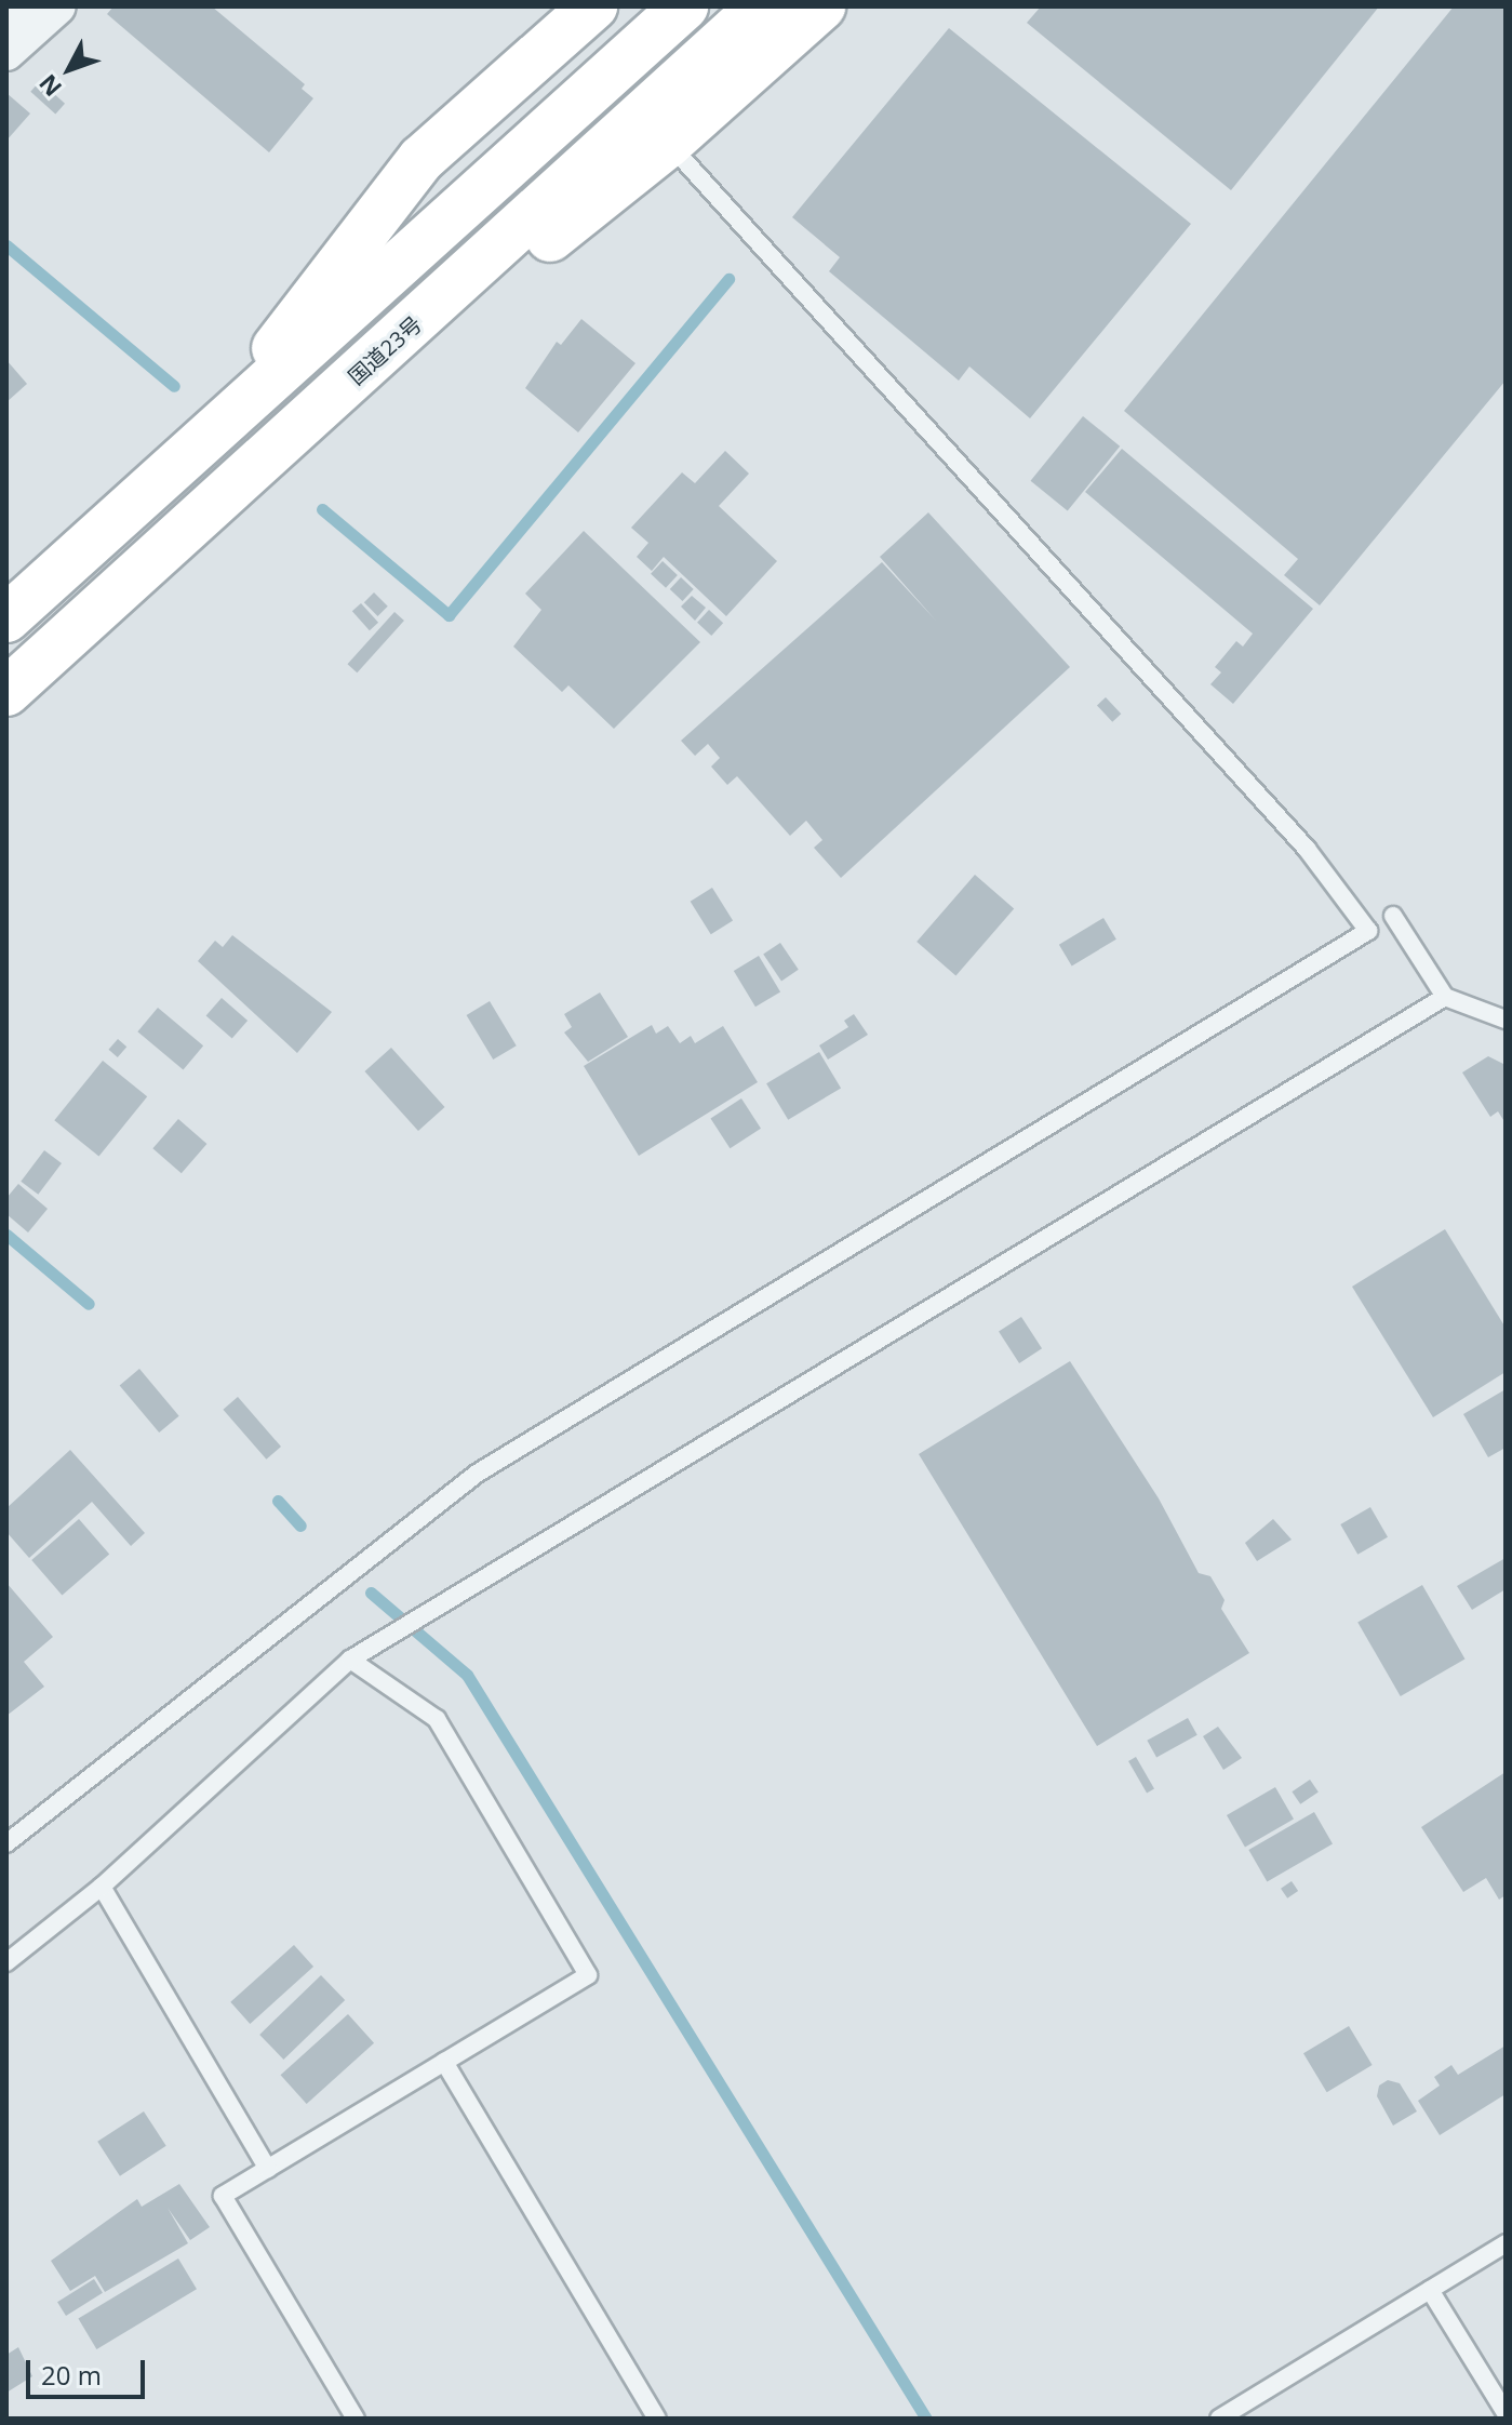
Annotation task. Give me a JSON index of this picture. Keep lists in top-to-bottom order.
{
  "streets": {
    "highway": ["国道23号"]
  },
  "scale_bar": "20 m",
  "north": "bottom left"
}
